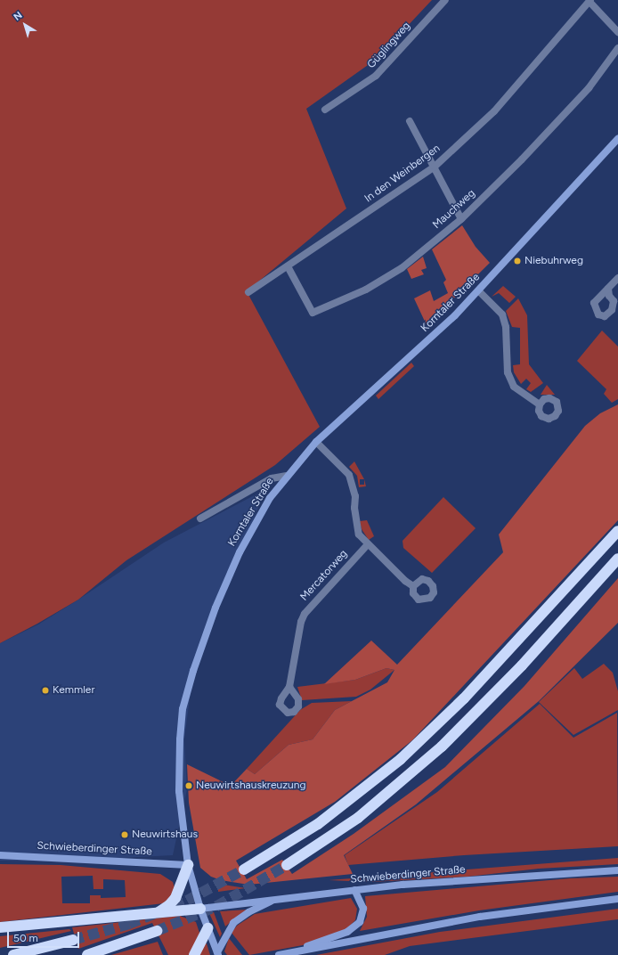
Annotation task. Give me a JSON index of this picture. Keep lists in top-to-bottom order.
{
  "streets": {
    "street": [
      "Güglingweg",
      "In den Weinbergen",
      "Mauchweg",
      "Korntaler Straße",
      "Mercatorweg",
      "Schwieberdinger Straße"
    ]
  },
  "crossings": [
    ["In den Weinbergen", "Mauchweg"],
    ["Korntaler Straße", "Schwieberdinger Straße"]
  ],
  "places": [
    "Niebuhrweg",
    "Kemmler",
    "Neuwirtshauskreuzung",
    "Neuwirtshaus"
  ],
  "scale_bar": "50 m",
  "north": "top left"
}
